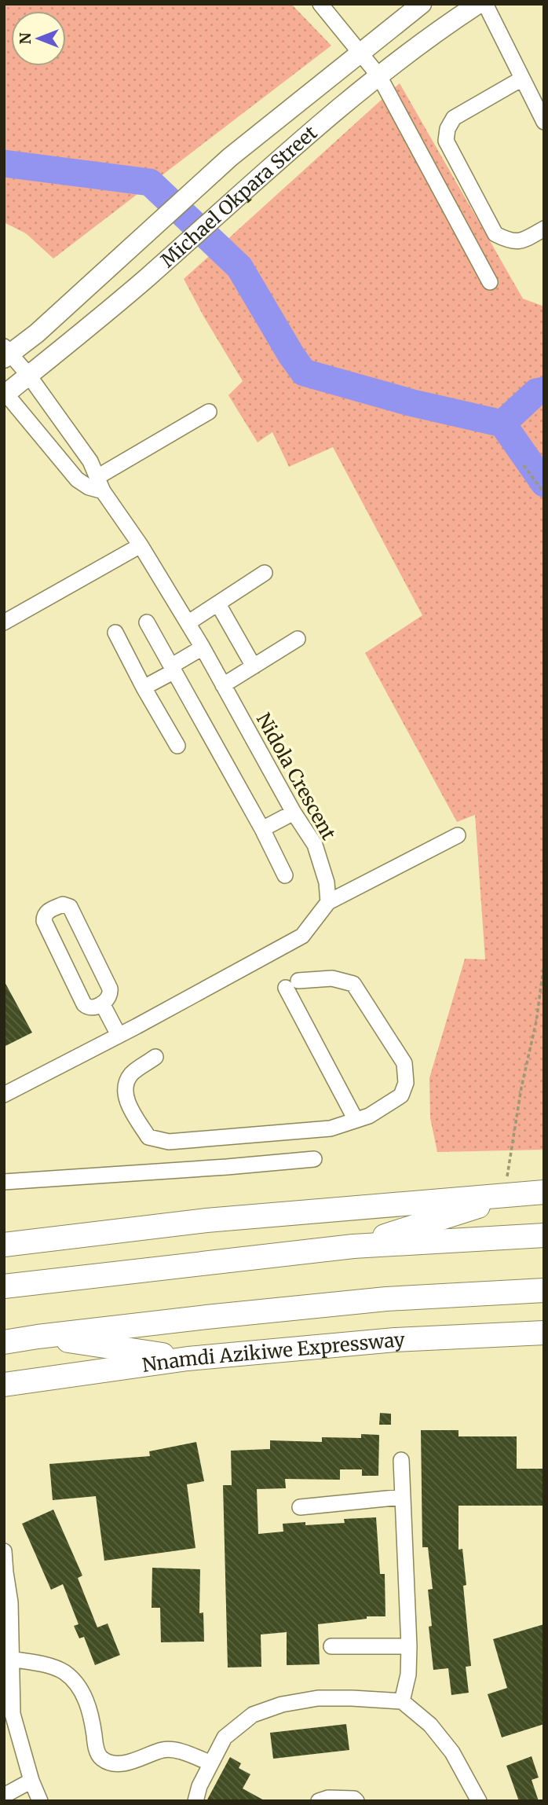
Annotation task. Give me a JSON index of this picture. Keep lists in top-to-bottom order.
{
  "streets": {
    "highway": ["Nnamdi Azikiwe Expressway"],
    "main road": ["Michael Okpara Street"],
    "street": ["Nidola Crescent"]
  },
  "crossings": [
    ["Michael Okpara Street", "Nidola Crescent"]
  ],
  "north": "left"
}
